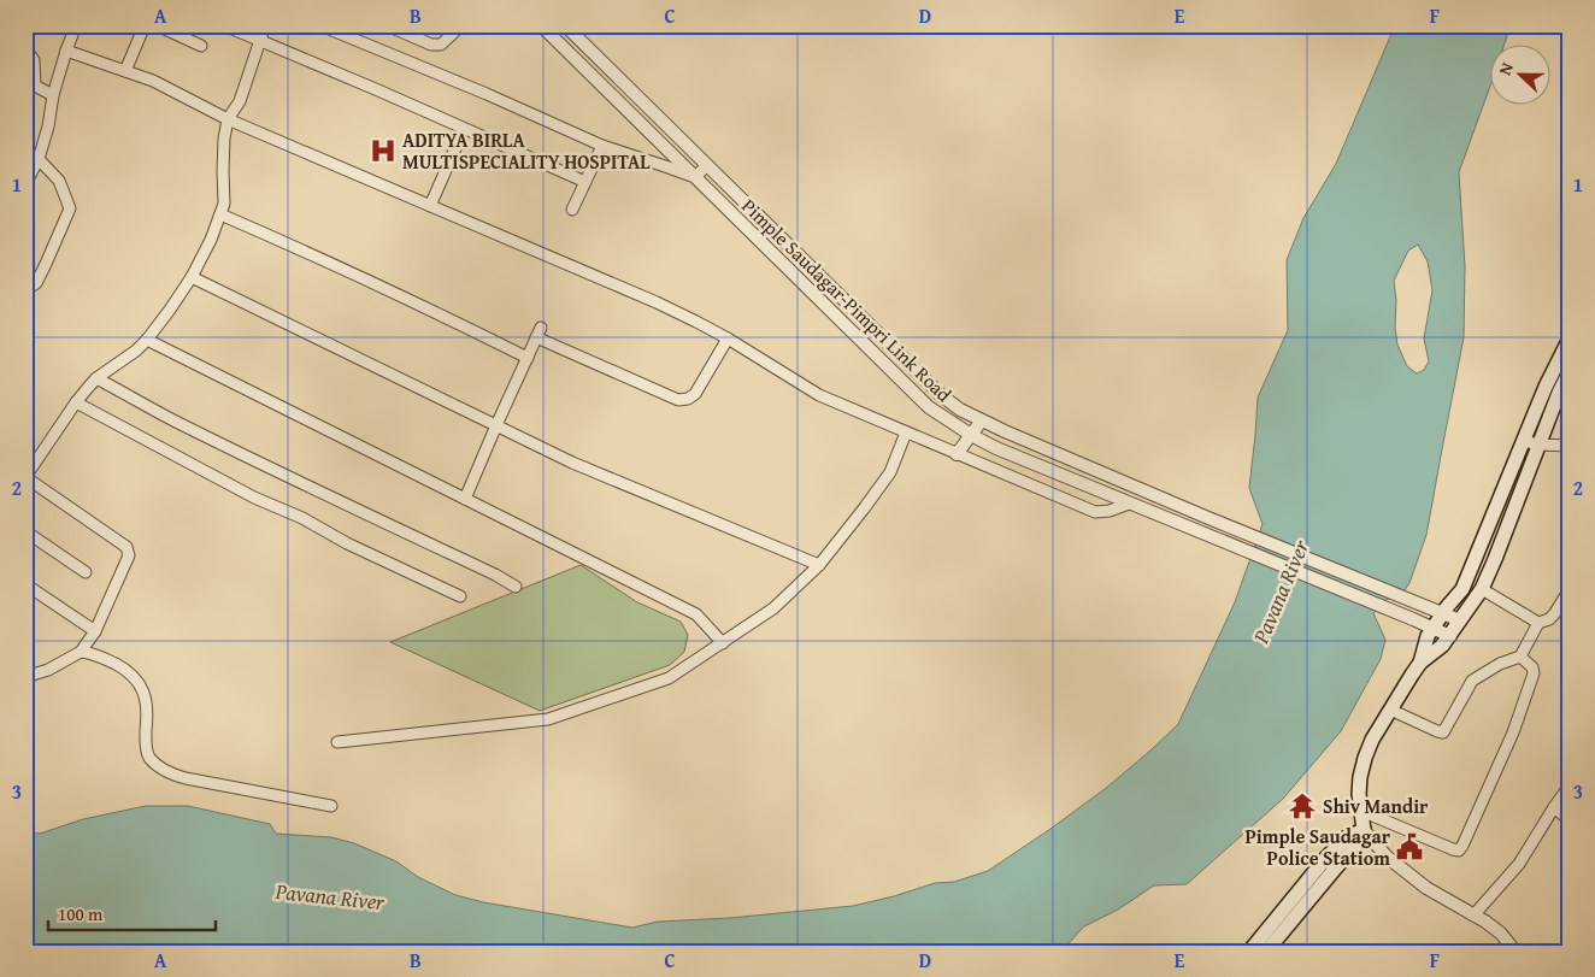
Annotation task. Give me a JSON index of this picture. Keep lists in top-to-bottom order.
{
  "streets": {
    "street": ["Pimple Saudagar-Pimpri Link Road"]
  },
  "water": ["Pavana River"],
  "places": {
    "hospital": ["ADITYA BIRLA MULTISPECIALITY HOSPITAL"],
    "temple": ["Shiv Mandir"],
    "public building": ["Pimple Saudagar Police Statiom"]
  },
  "scale_bar": "100 m",
  "north": "left",
  "grid": {
    "columns": [
      "A",
      "B",
      "C",
      "D",
      "E",
      "F"
    ],
    "rows": ["1", "2", "3"]
  }
}
